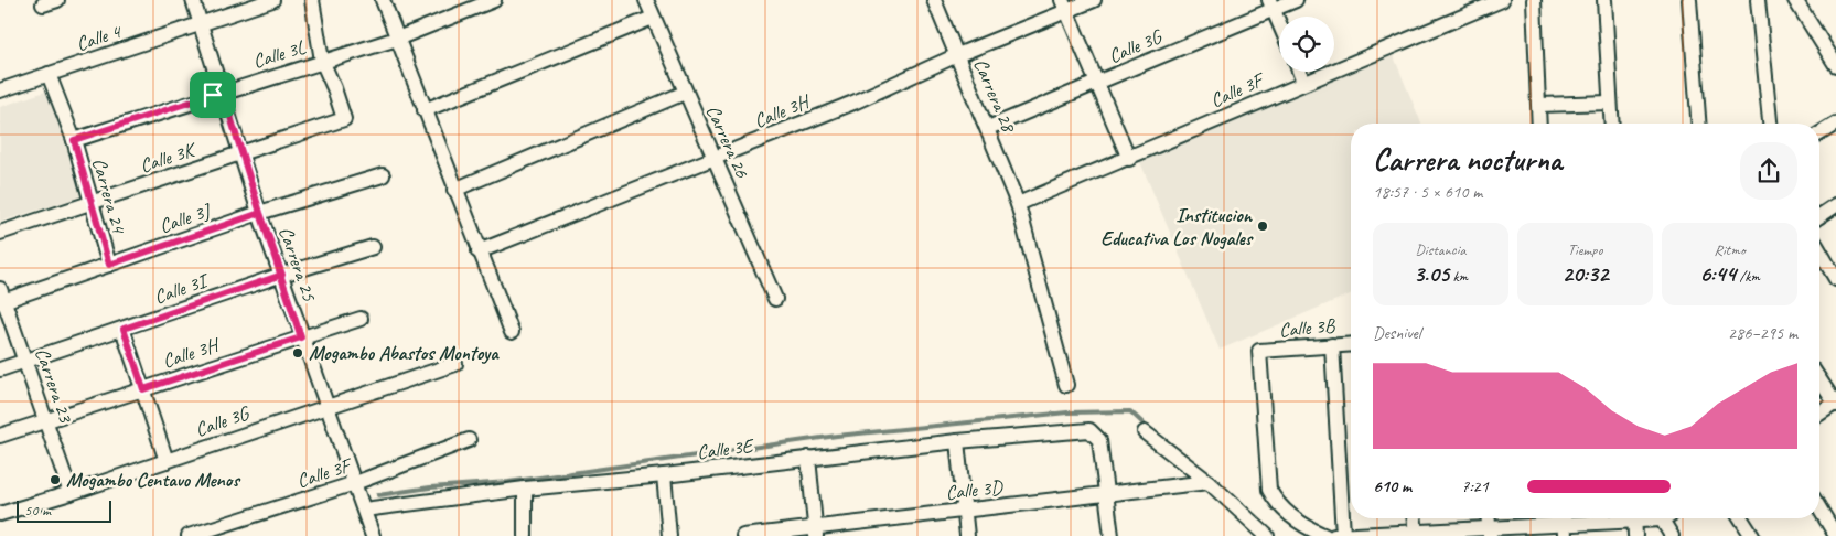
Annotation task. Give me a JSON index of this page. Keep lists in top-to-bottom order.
{
  "streets": {
    "street": [
      "Calle 4",
      "Calle 3G",
      "Calle 3L",
      "Calle 3F",
      "Carrera 28",
      "Calle 3H",
      "Carrera 26",
      "Calle 3K",
      "Carrera 24",
      "Calle 3J",
      "Carrera 25",
      "Calle 3I",
      "Calle 3B",
      "Carrera 23",
      "Calle 3E",
      "Calle 3D"
    ]
  },
  "crossings": [
    ["Calle 4", "Carrera 24"],
    ["Calle 4", "Carrera 25"],
    ["Calle 3G", "Carrera 28"],
    ["Calle 3G", "Carrera 25"],
    ["Calle 3G", "Carrera 23"],
    ["Calle 3L", "Calle 3K"],
    ["Calle 3L", "Carrera 24"],
    ["Calle 3L", "Carrera 25"],
    ["Calle 3F", "Carrera 28"],
    ["Calle 3F", "Carrera 25"],
    ["Carrera 28", "Calle 3H"],
    ["Calle 3H", "Carrera 26"],
    ["Calle 3H", "Carrera 25"],
    ["Calle 3H", "Carrera 23"],
    ["Calle 3K", "Carrera 24"],
    ["Calle 3K", "Carrera 25"],
    ["Carrera 24", "Calle 3J"],
    ["Calle 3J", "Carrera 25"],
    ["Calle 3J", "Carrera 23"],
    ["Carrera 25", "Calle 3I"],
    ["Carrera 25", "Calle 3E"],
    ["Calle 3I", "Carrera 23"],
    ["Calle 3E", "Calle 3D"]
  ],
  "places": ["Institucion Educativa Los Nogales", "Mogambo Abastos Montoya", "Mogambo Centavo Menos"],
  "scale_bar": "50 m",
  "page": {
    "heading": ["Carrera nocturna", "18:57 · 5 × 610 m"],
    "stats": [
      ["Distancia", "3.05 km"],
      ["Tiempo", "20:32"],
      ["Ritmo", "6:44 /km"]
    ],
    "chart": ["Desnivel", "286–295 m"],
    "list": [
      {
        "name": "610 m",
        "note": "7:21"
      }
    ],
    "scale": "50 m"
  }
}
